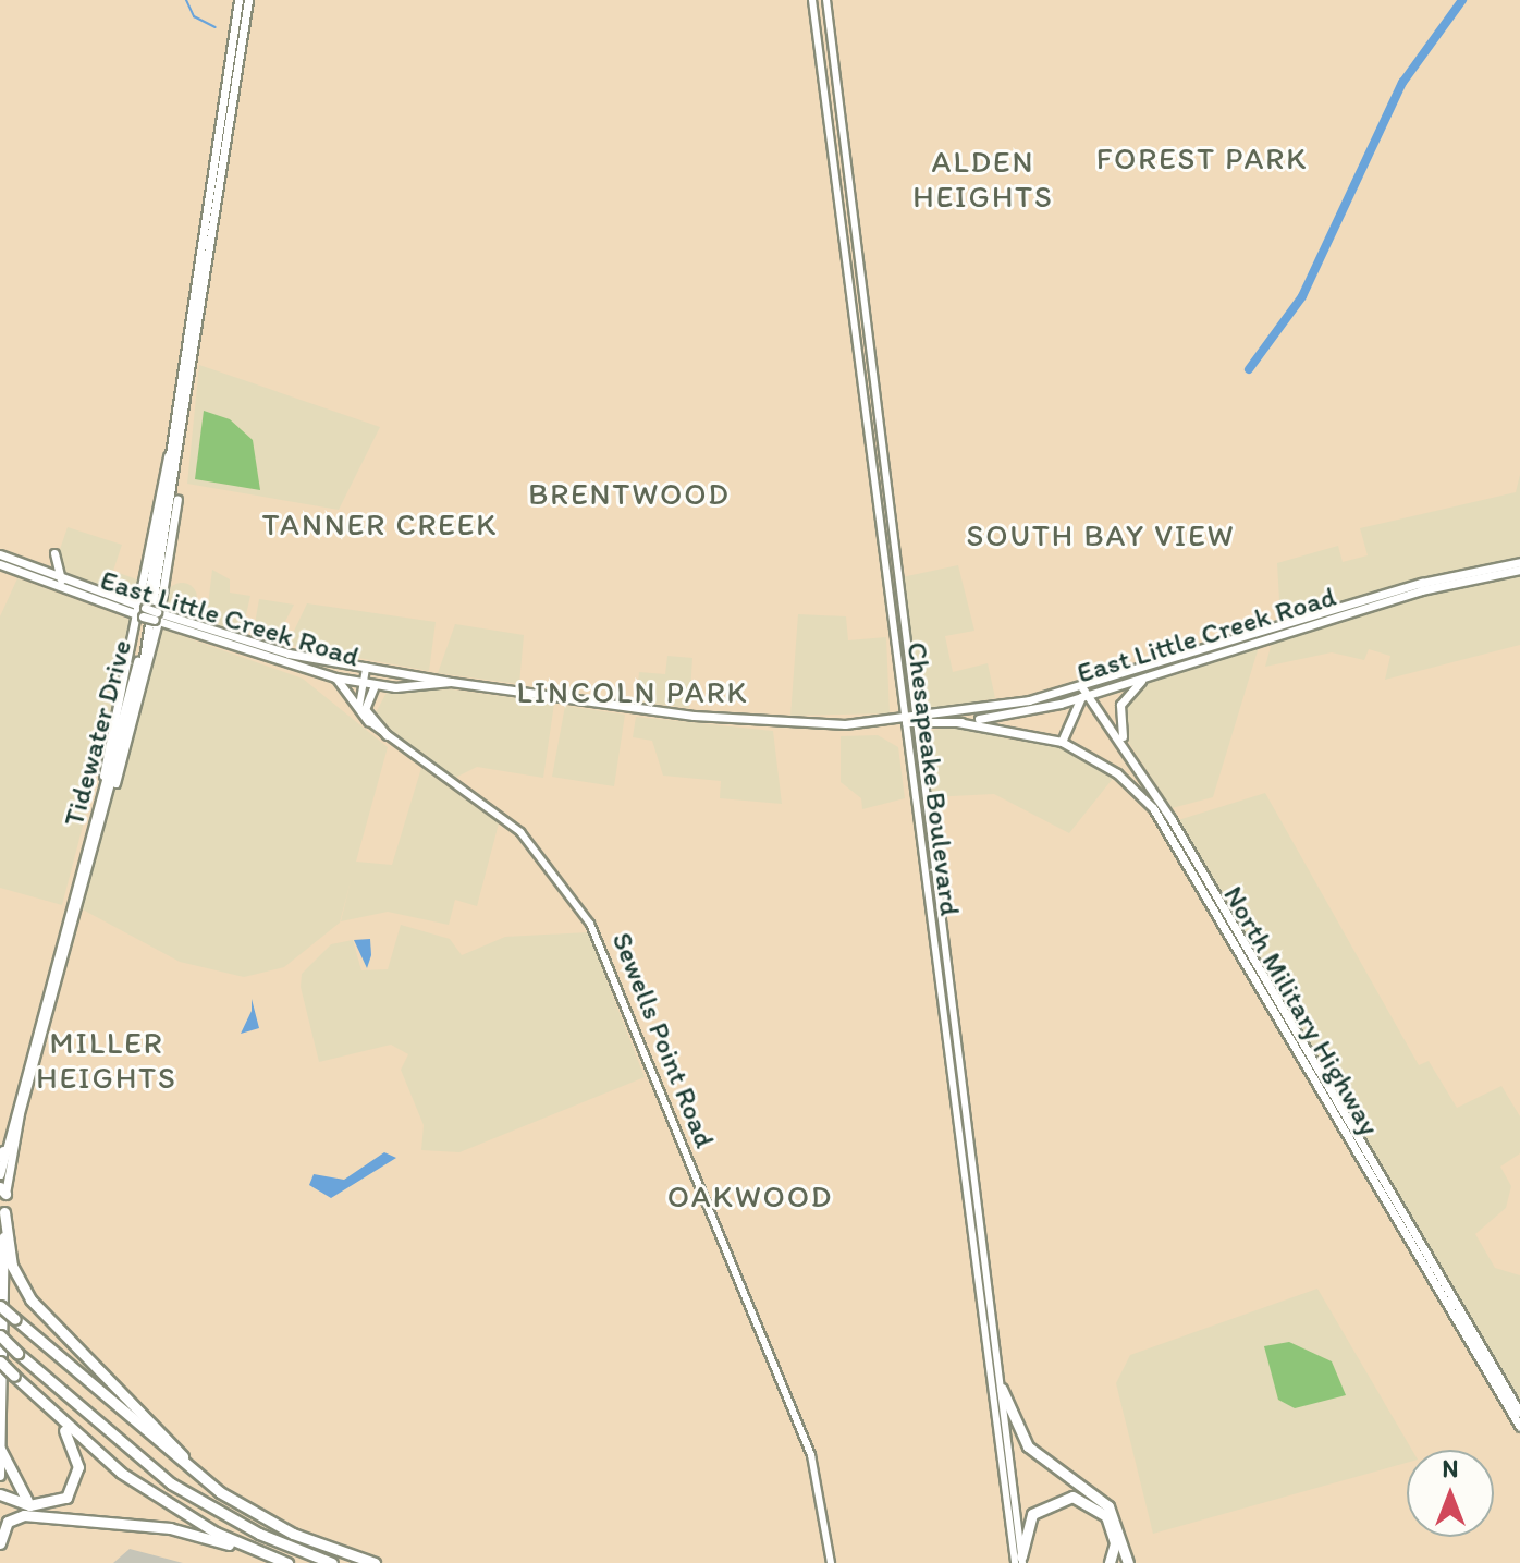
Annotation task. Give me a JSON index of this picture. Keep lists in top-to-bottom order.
{
  "streets": {
    "highway": ["Tidewater Drive"],
    "main road": [
      "East Little Creek Road",
      "Chesapeake Boulevard",
      "North Military Highway",
      "Sewells Point Road"
    ]
  },
  "crossings": [
    ["East Little Creek Road", "Chesapeake Boulevard"],
    ["East Little Creek Road", "North Military Highway"]
  ],
  "districts": [
    "FOREST PARK",
    "ALDEN HEIGHTS",
    "BRENTWOOD",
    "TANNER CREEK",
    "SOUTH BAY VIEW",
    "LINCOLN PARK",
    "MILLER HEIGHTS",
    "OAKWOOD"
  ],
  "north": "top"
}
